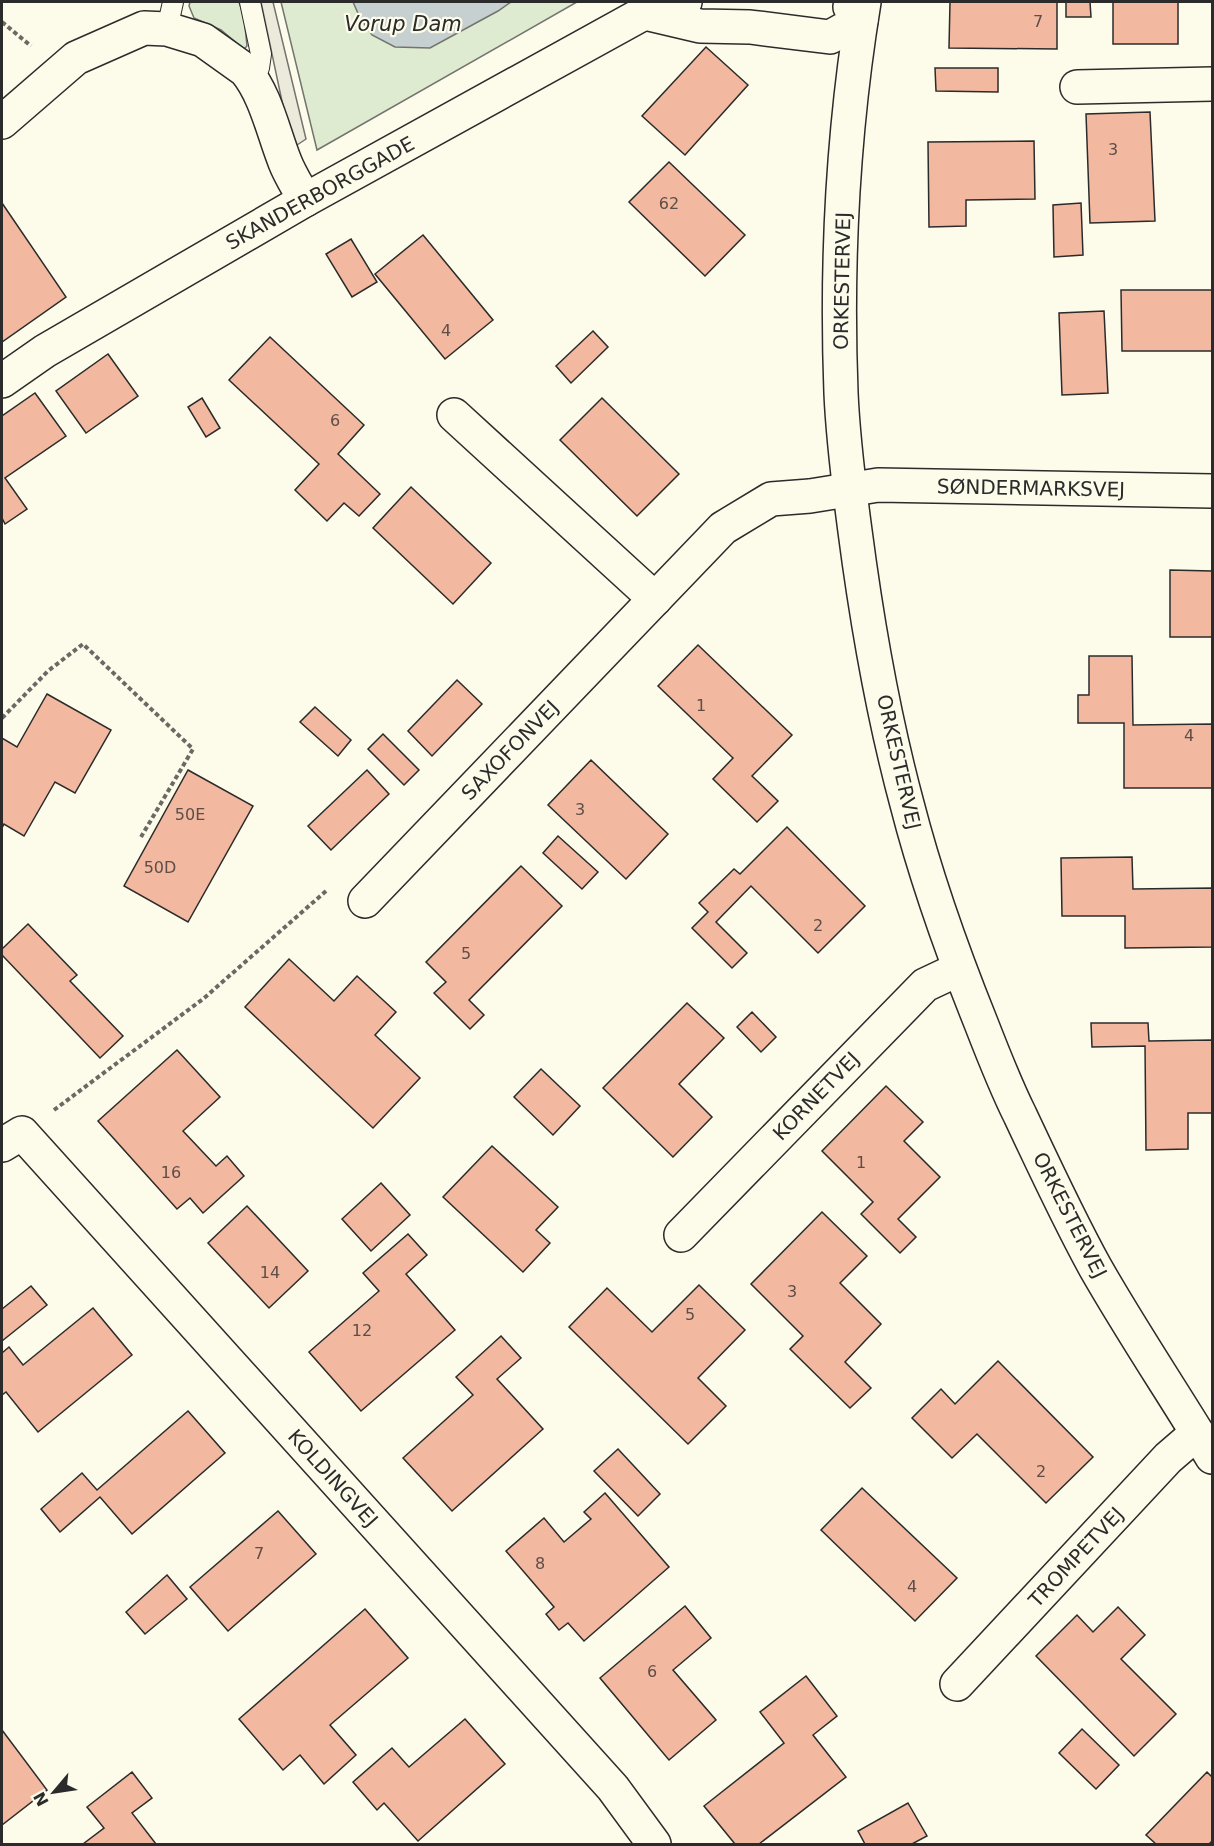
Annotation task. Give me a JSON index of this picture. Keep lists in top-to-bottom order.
{
  "streets": {
    "street": [
      "SKANDERBORGGADE",
      "ORKESTERVEJ",
      "SØNDERMARKSVEJ",
      "SAXOFONVEJ",
      "KORNETVEJ",
      "KOLDINGVEJ",
      "TROMPETVEJ"
    ]
  },
  "crossings": [
    ["ORKESTERVEJ", "SØNDERMARKSVEJ"],
    ["ORKESTERVEJ", "SAXOFONVEJ"],
    ["ORKESTERVEJ", "KORNETVEJ"],
    ["ORKESTERVEJ", "TROMPETVEJ"],
    ["SØNDERMARKSVEJ", "SAXOFONVEJ"]
  ],
  "water": ["Vorup Dam"],
  "house_numbers": [
    "7",
    "3",
    "62",
    "4",
    "6",
    "1",
    "4",
    "3",
    "50E",
    "50D",
    "2",
    "5",
    "1",
    "16",
    "14",
    "3",
    "5",
    "12",
    "2",
    "7",
    "8",
    "4",
    "6"
  ],
  "north": "bottom left"
}
